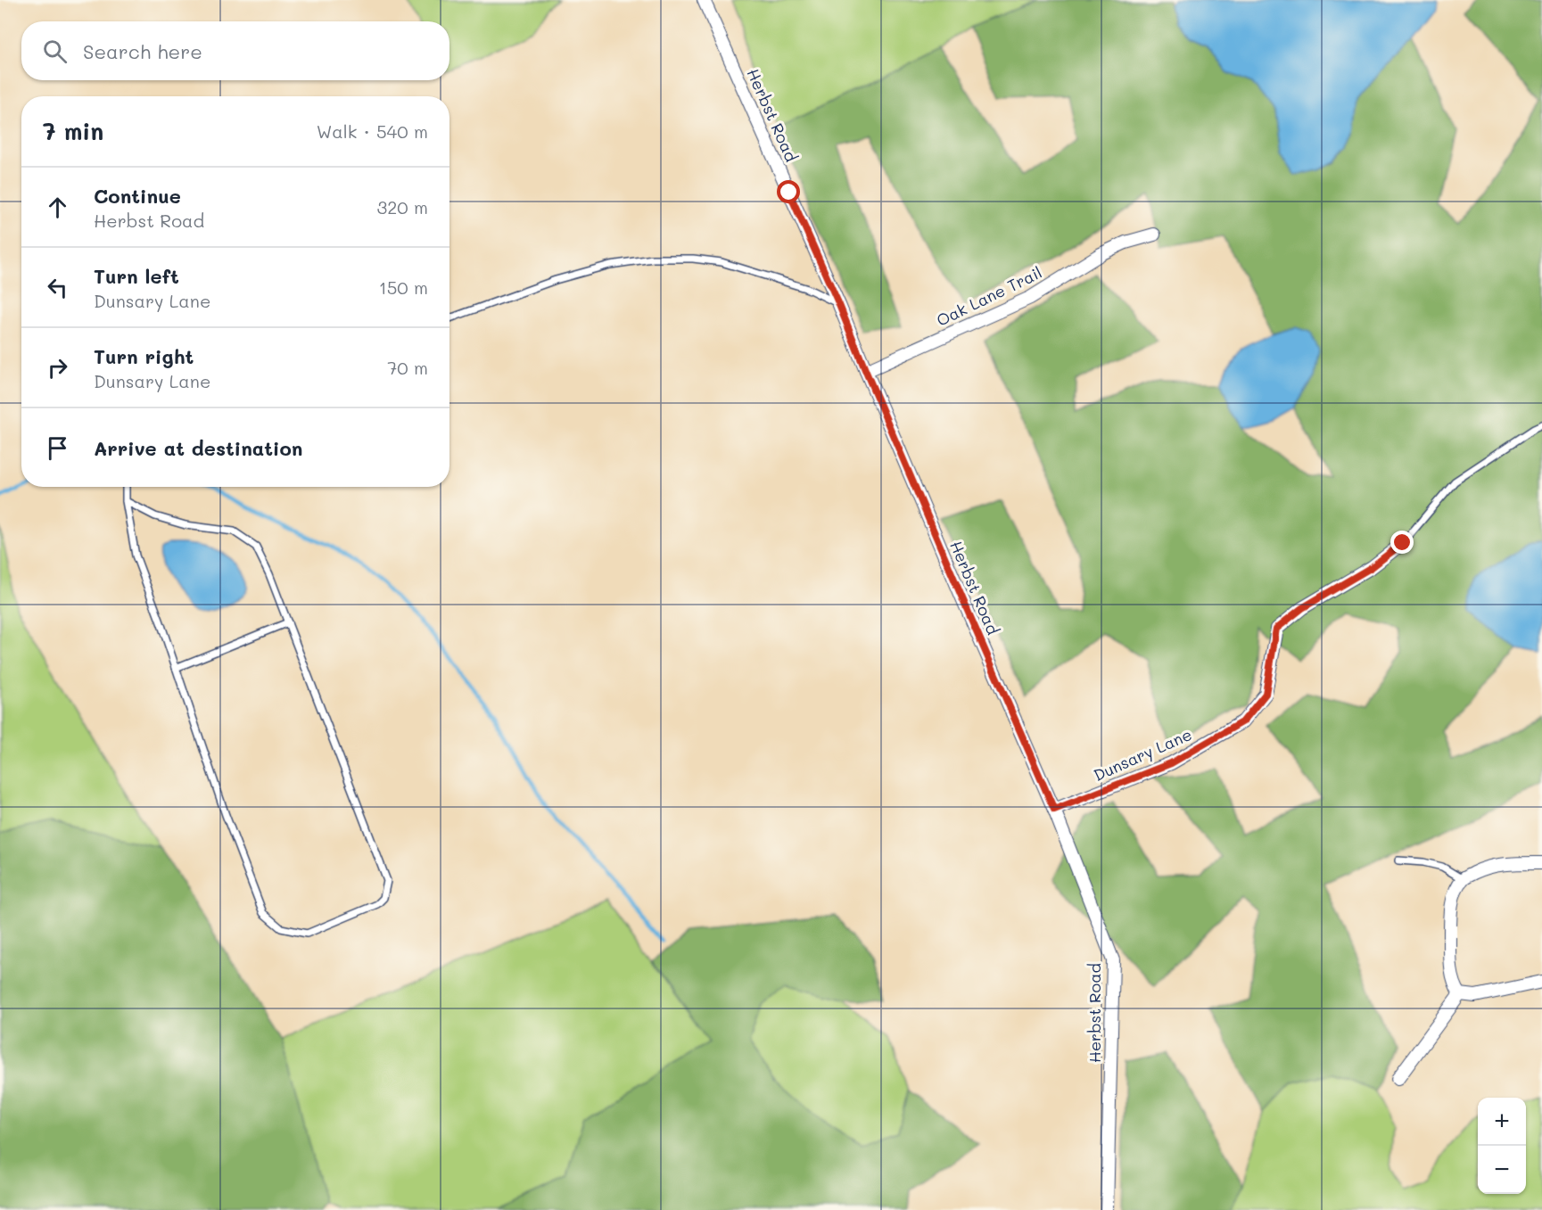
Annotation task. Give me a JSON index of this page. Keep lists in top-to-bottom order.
{
  "streets": {
    "street": ["Herbst Road", "Oak Lane Trail", "Dunsary Lane"]
  },
  "crossings": [
    ["Herbst Road", "Oak Lane Trail"],
    ["Herbst Road", "Dunsary Lane"]
  ],
  "page": {
    "search": "Search here",
    "heading": ["7 min", "Walk · 540 m"],
    "list": [
      ["Continue", "Herbst Road", "320 m"],
      ["Turn left", "Dunsary Lane", "150 m"],
      ["Turn right", "Dunsary Lane", "70 m"],
      "Arrive at destination"
    ],
    "map_buttons": ["+", "−"]
  }
}
